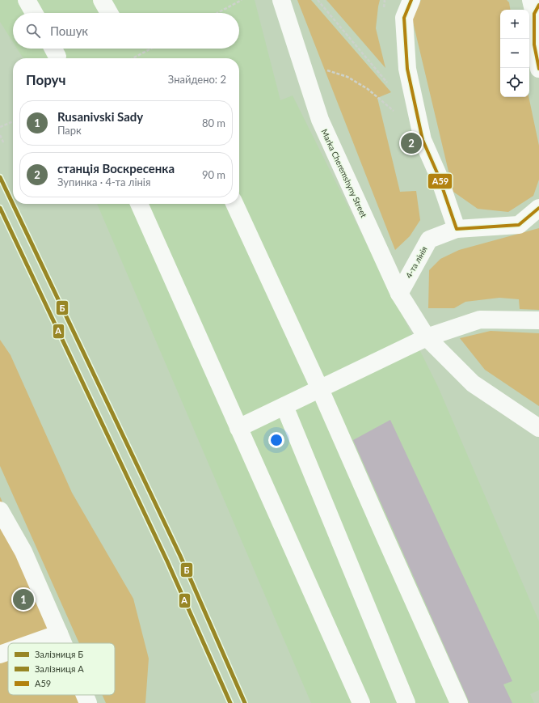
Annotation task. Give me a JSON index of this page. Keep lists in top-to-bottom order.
{
  "streets": {
    "street": ["Marka Cheremshyny Street", "4-та лінія"]
  },
  "crossings": [
    ["Marka Cheremshyny Street", "4-та лінія"]
  ],
  "lines": ["transit line А59", "rail line Б", "rail line A"],
  "legend": ["Залізниця Б", "Залізниця A", "А59"],
  "page": {
    "map_buttons": ["+", "−"],
    "search": "Пошук",
    "heading": ["Поруч", "Знайдено: 2"],
    "list": [
      {
        "mark": "1",
        "name": "Rusanivski Sady",
        "note": "Парк",
        "value": "80 m"
      },
      {
        "mark": "2",
        "name": "станція Воскресенка",
        "note": "Зупинка · 4-та лінія",
        "value": "90 m"
      }
    ],
    "pins": ["2", "1"]
  }
}
